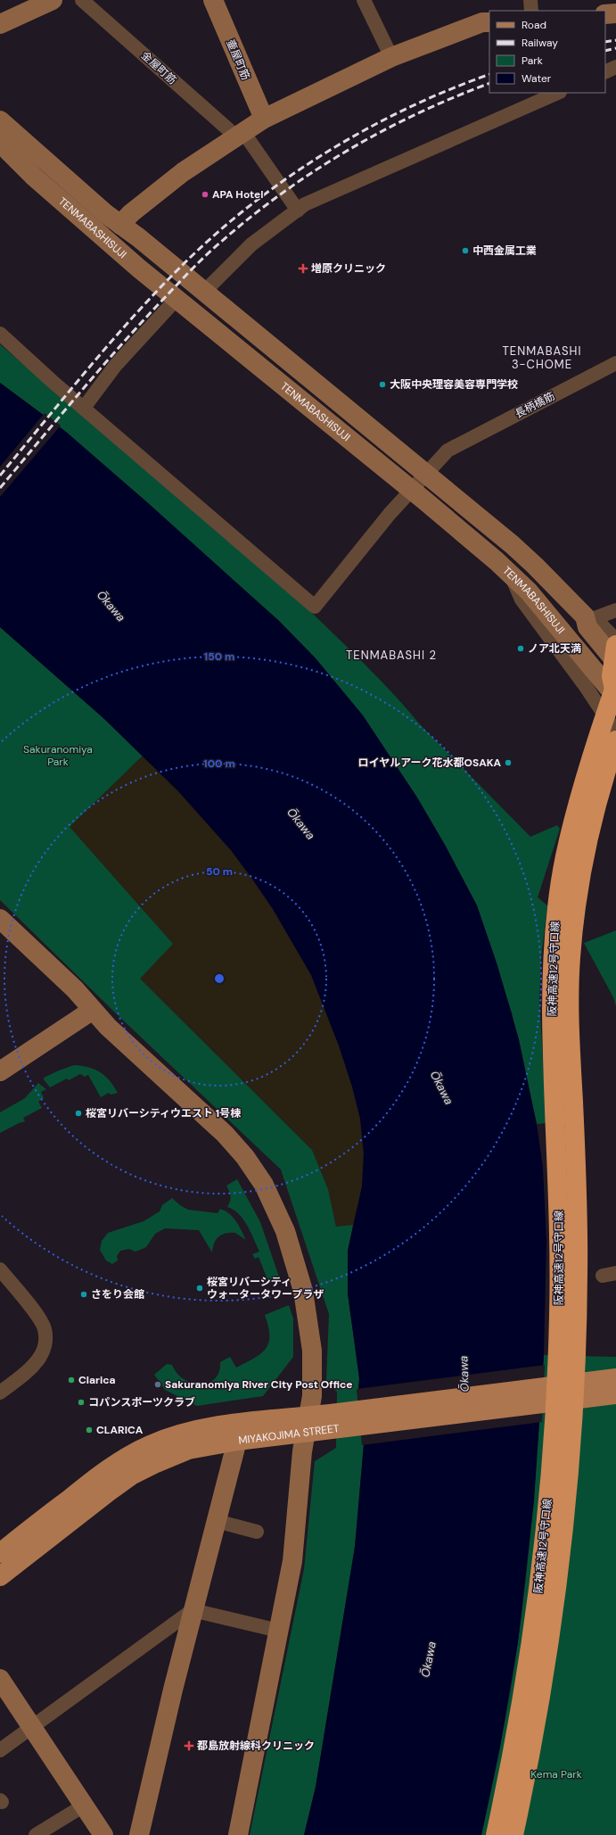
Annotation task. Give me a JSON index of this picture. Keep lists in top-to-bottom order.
{
  "streets": {
    "highway": ["阪神高速12号守口線"],
    "main road": ["MIYAKOJIMA STREET"],
    "street": [
      "壷屋町筋",
      "金屋町筋",
      "TENMABASHISUJI",
      "長柄橋筋"
    ]
  },
  "crossings": [
    ["TENMABASHISUJI", "長柄橋筋"]
  ],
  "districts": ["TENMABASHI 3-CHOME", "TENMABASHI 2"],
  "water": ["Ōkawa"],
  "parks": ["Sakuranomiya Park", "Kema Park"],
  "places": {
    "other": [
      "APA Hotel",
      "中西金属工業",
      "大阪中央理容美容専門学校",
      "ノア北天満",
      "ロイヤルアーク花水都OSAKA",
      "桜宮リバーシティウエスト 1号棟",
      "桜宮リバーシティ ウォータータワープラザ",
      "さをり会館",
      "Clarica",
      "Sakuranomiya River City Post Office",
      "コパンスポーツクラブ",
      "CLARICA"
    ],
    "health": ["増原クリニック", "都島放射線科クリニック"]
  },
  "legend": [
    "Road",
    "Railway",
    "Park",
    "Water"
  ],
  "rings": ["150 m", "100 m", "50 m"]
}
